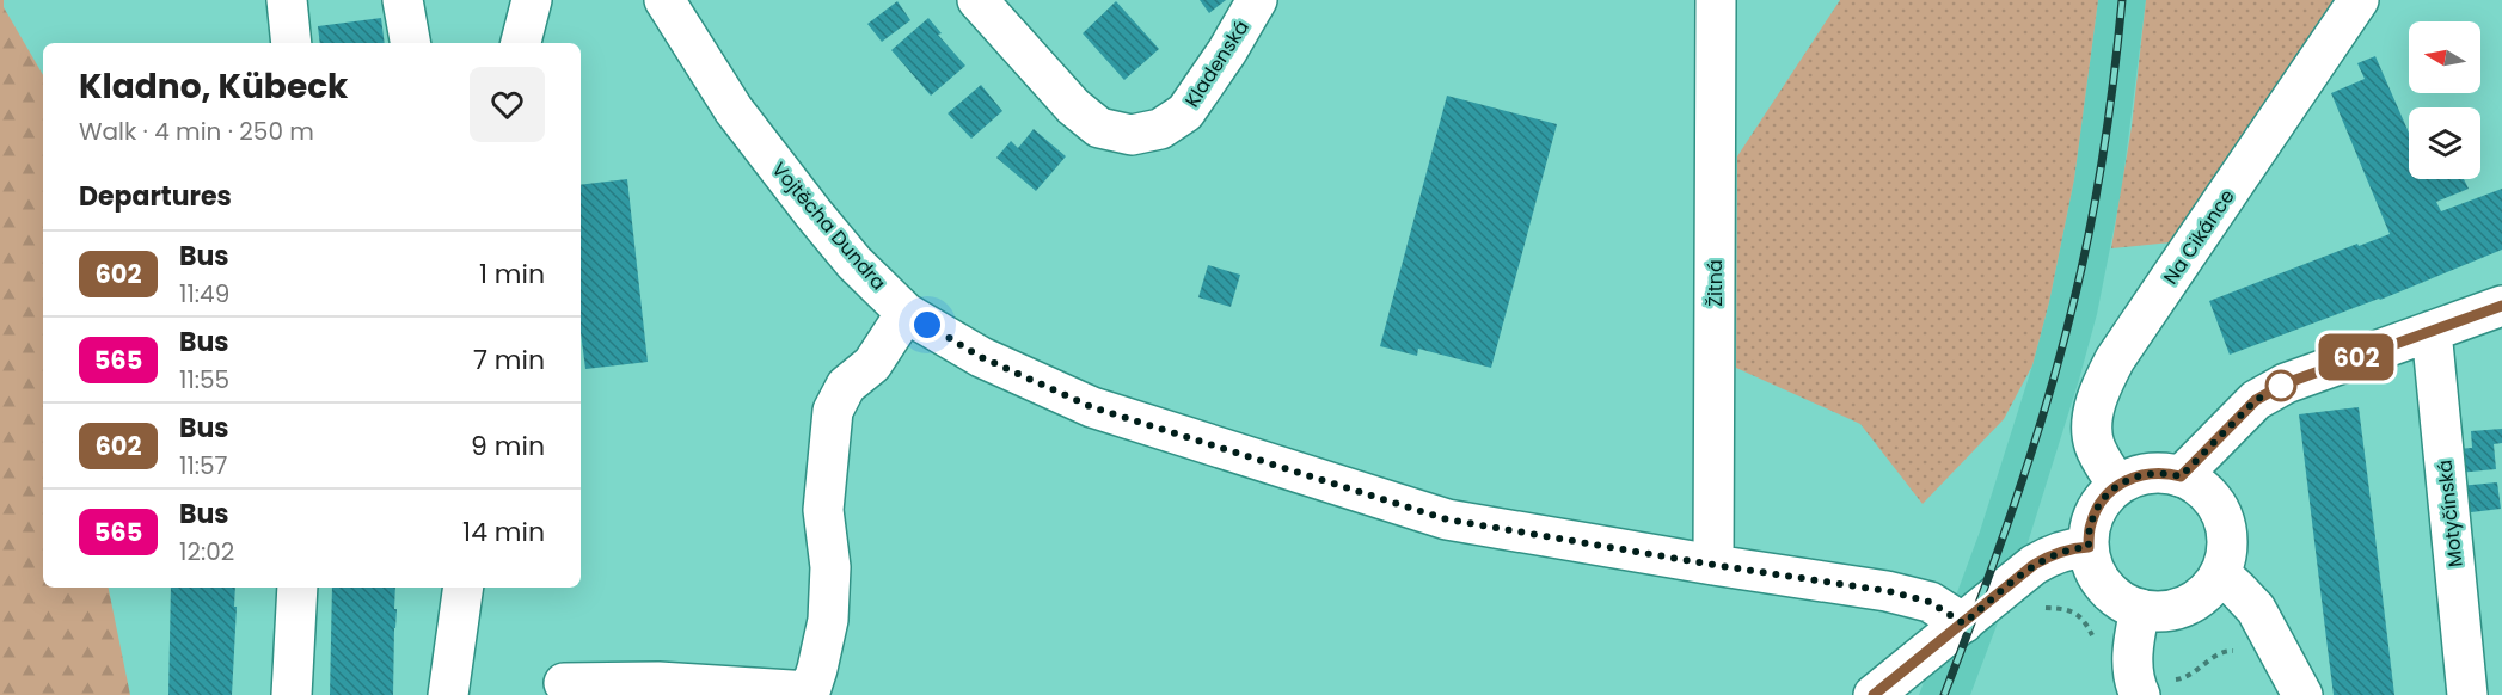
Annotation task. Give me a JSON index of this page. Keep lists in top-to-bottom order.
{
  "streets": {
    "street": [
      "Kladenská",
      "Vojtěcha Dundra",
      "Na Cikánce",
      "Žitná",
      "Motyčínská"
    ]
  },
  "crossings": [
    ["Vojtěcha Dundra", "Žitná"]
  ],
  "lines": ["bus line 602"],
  "north": "left",
  "page": {
    "on_map": "602",
    "heading": [
      ["Kladno, Kübeck", "Walk · 4 min · 250 m"],
      "Departures"
    ],
    "list": [
      {
        "mark": "602",
        "name": "Bus",
        "note": "11:49",
        "value": "1 min"
      },
      {
        "mark": "565",
        "name": "Bus",
        "note": "11:55",
        "value": "7 min"
      },
      {
        "mark": "602",
        "name": "Bus",
        "note": "11:57",
        "value": "9 min"
      },
      {
        "mark": "565",
        "name": "Bus",
        "note": "12:02",
        "value": "14 min"
      }
    ]
  }
}
